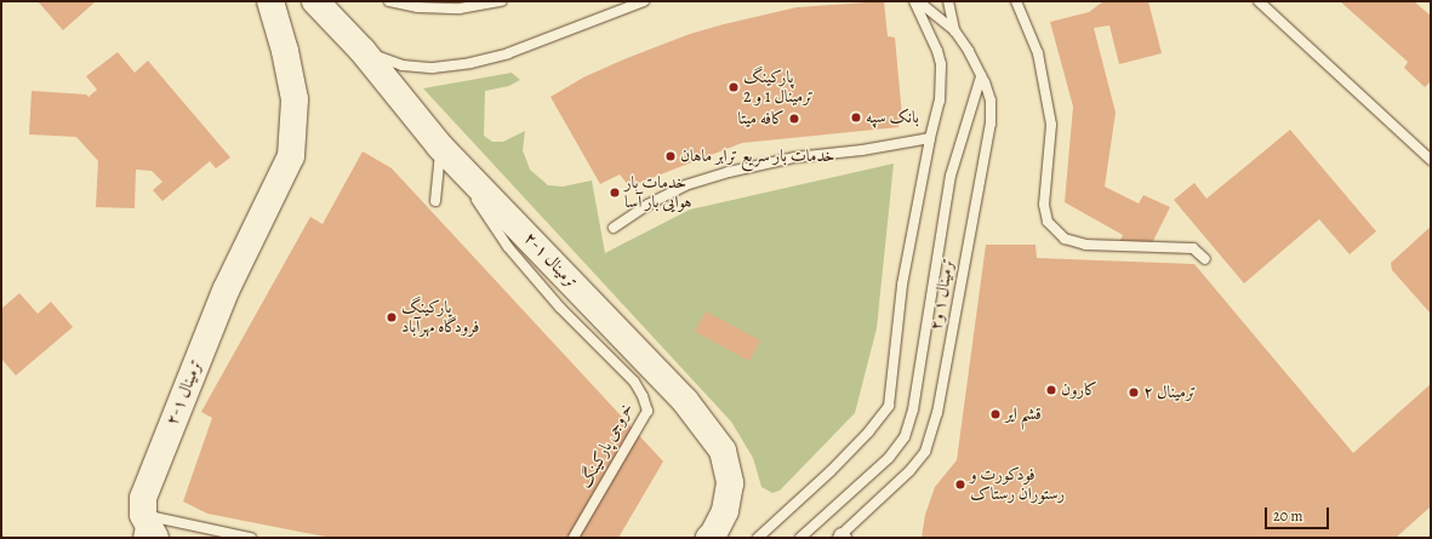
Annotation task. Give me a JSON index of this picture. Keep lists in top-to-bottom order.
{
  "streets": {
    "main road": ["ترمینال ۱-۲"],
    "lane": ["ترمینال ۱ و۲", "خروجی پارکینگ"]
  },
  "crossings": [
    ["ترمینال ۱-۲", "خروجی پارکینگ"]
  ],
  "places": [
    "پارکینگ ترمینال 1 و 2",
    "بانک سپه",
    "کافه میتا",
    "خدمات بار سریع ترابر ماهان",
    "خدمات بار هوایی بار آسا",
    "پارکینگ فرودگاه مهرآباد",
    "کارون",
    "ترمینال ۲",
    "قشم ایر",
    "فودکورت و رستوران رستاک"
  ],
  "scale_bar": "20 m"
}
